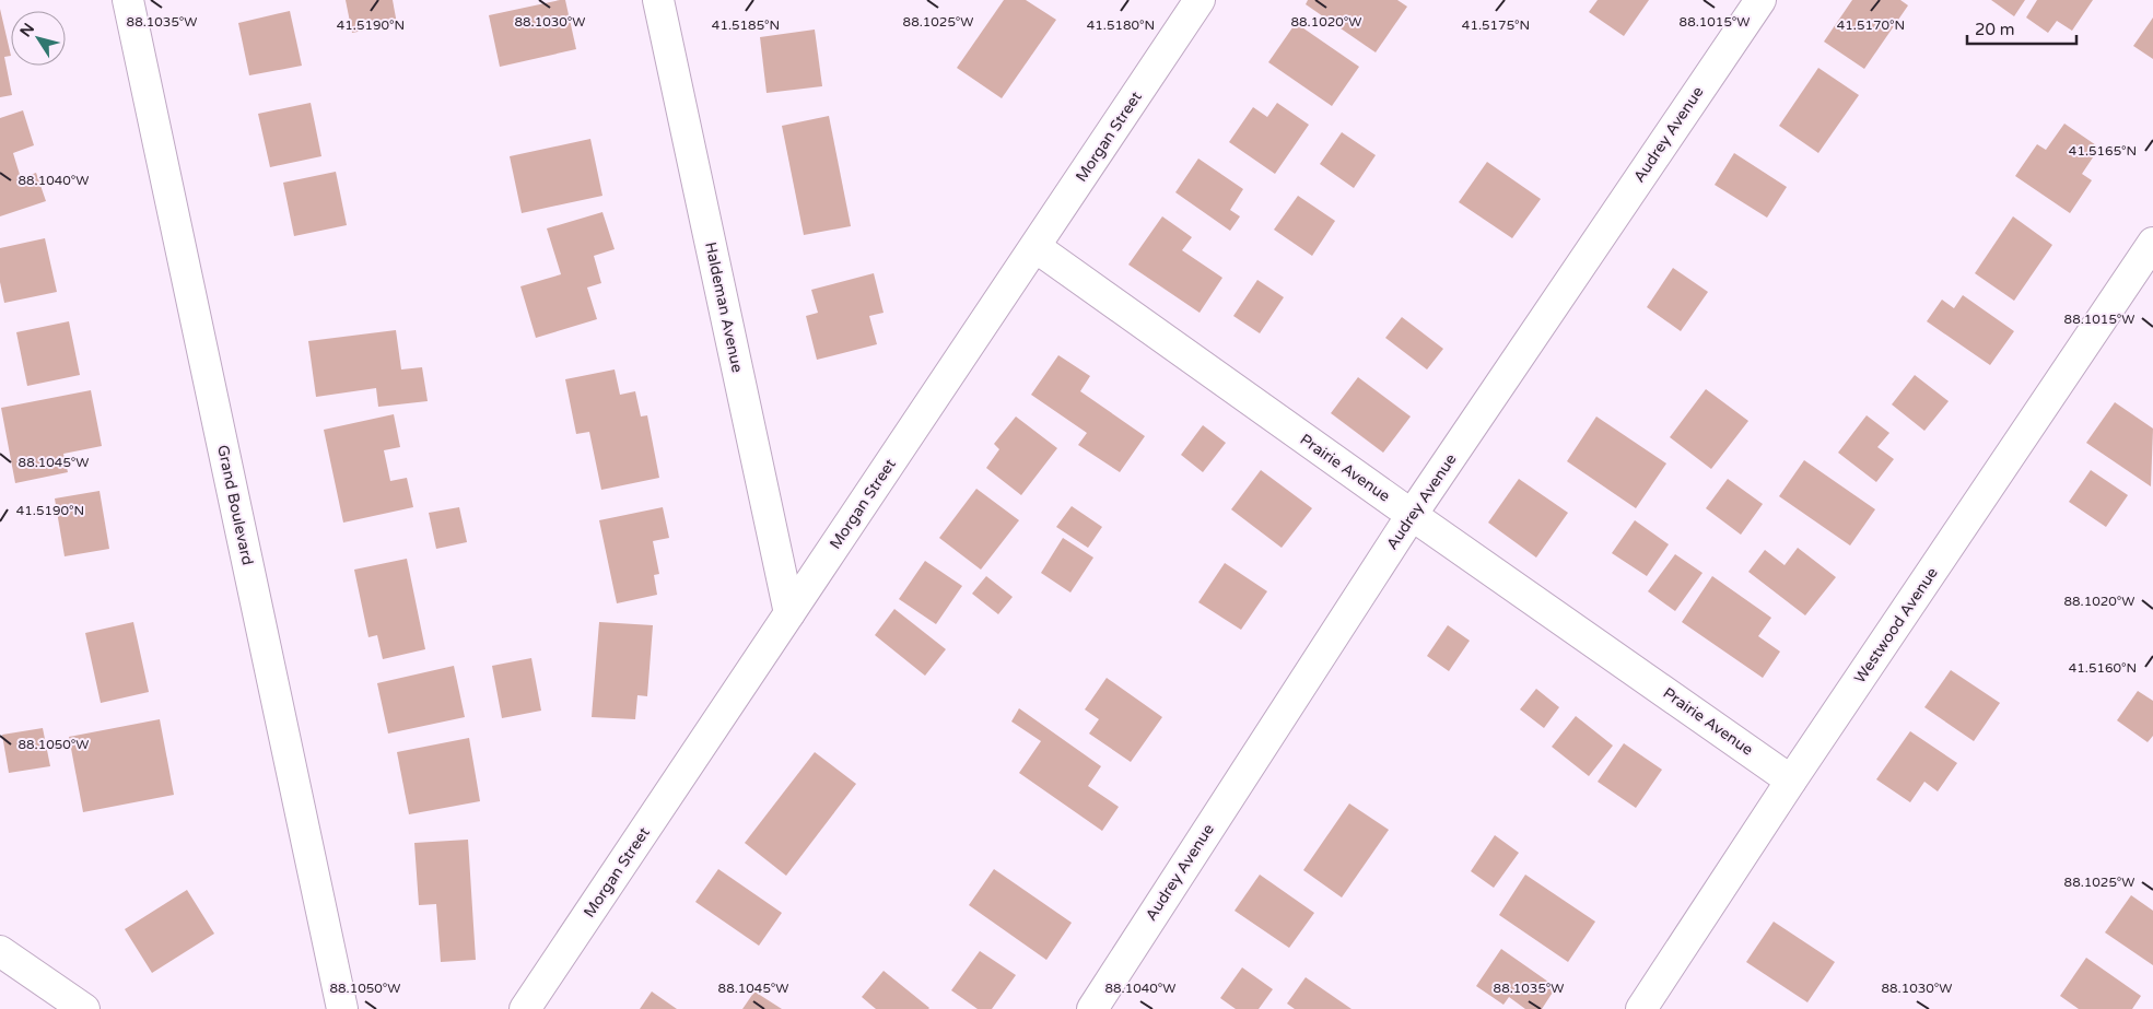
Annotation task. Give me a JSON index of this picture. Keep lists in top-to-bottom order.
{
  "streets": {
    "street": [
      "Audrey Avenue",
      "Morgan Street",
      "Haldeman Avenue",
      "Prairie Avenue",
      "Grand Boulevard",
      "Westwood Avenue"
    ]
  },
  "crossings": [
    ["Audrey Avenue", "Prairie Avenue"],
    ["Morgan Street", "Haldeman Avenue"],
    ["Morgan Street", "Prairie Avenue"],
    ["Prairie Avenue", "Westwood Avenue"]
  ],
  "scale_bar": "20 m",
  "north": "top left",
  "coordinates": [
    "88.1035°W",
    "88.1025°W",
    "88.1030°W",
    "88.1020°W",
    "88.1015°W",
    "41.5190°N",
    "41.5185°N",
    "41.5180°N",
    "41.5175°N",
    "41.5170°N",
    "41.5165°N",
    "88.1040°W",
    "88.1045°W",
    "41.5160°N",
    "88.1050°W"
  ]
}
